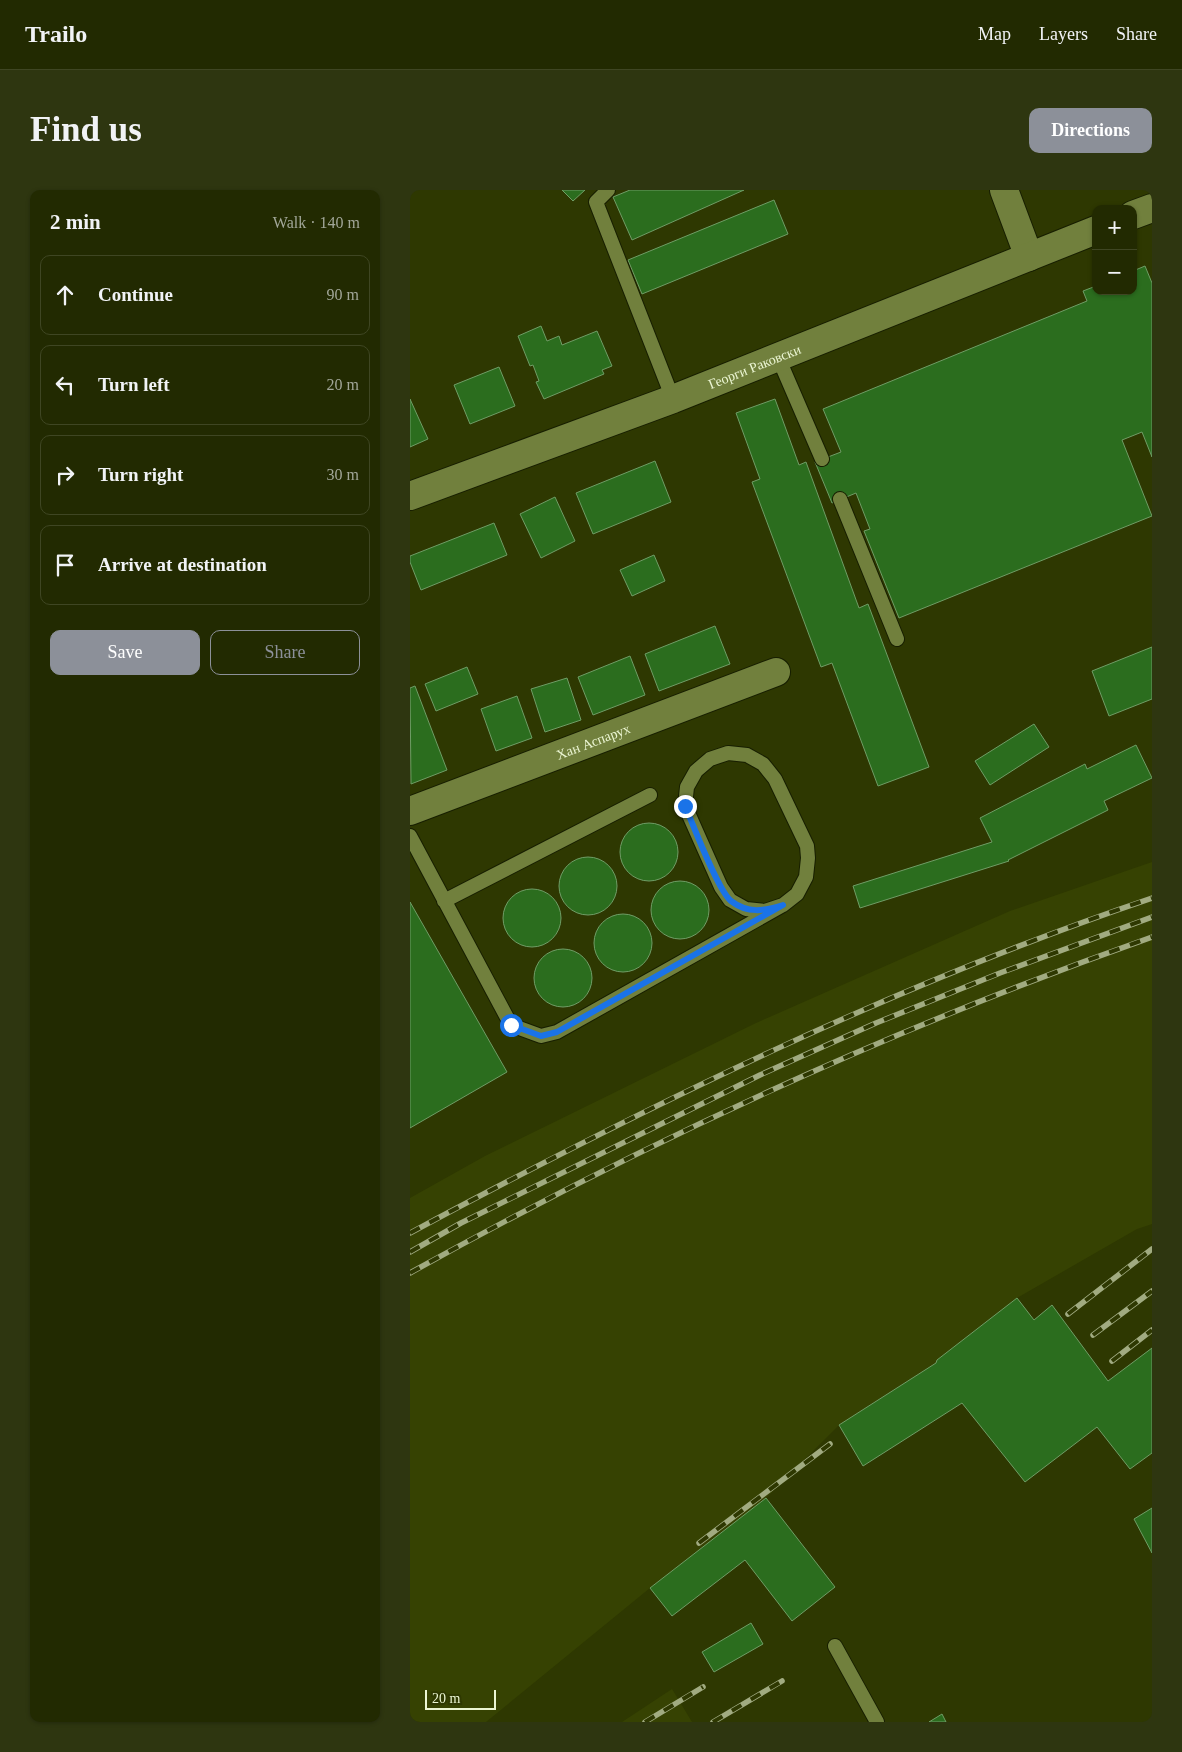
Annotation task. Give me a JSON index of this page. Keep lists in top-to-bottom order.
{
  "streets": {
    "street": ["Георги Раковски", "Хан Аспарух"]
  },
  "scale_bar": "20 m",
  "page": {
    "header": "Trailo",
    "nav": ["Map", "Layers", "Share"],
    "buttons": [
      "Directions",
      ["Save", "Share"]
    ],
    "title": "Find us",
    "heading": ["2 min", "Walk · 140 m"],
    "map_buttons": ["+", "−"],
    "list": [
      ["Continue", "90 m"],
      ["Turn left", "20 m"],
      ["Turn right", "30 m"],
      "Arrive at destination"
    ],
    "scale": "20 m"
  }
}
